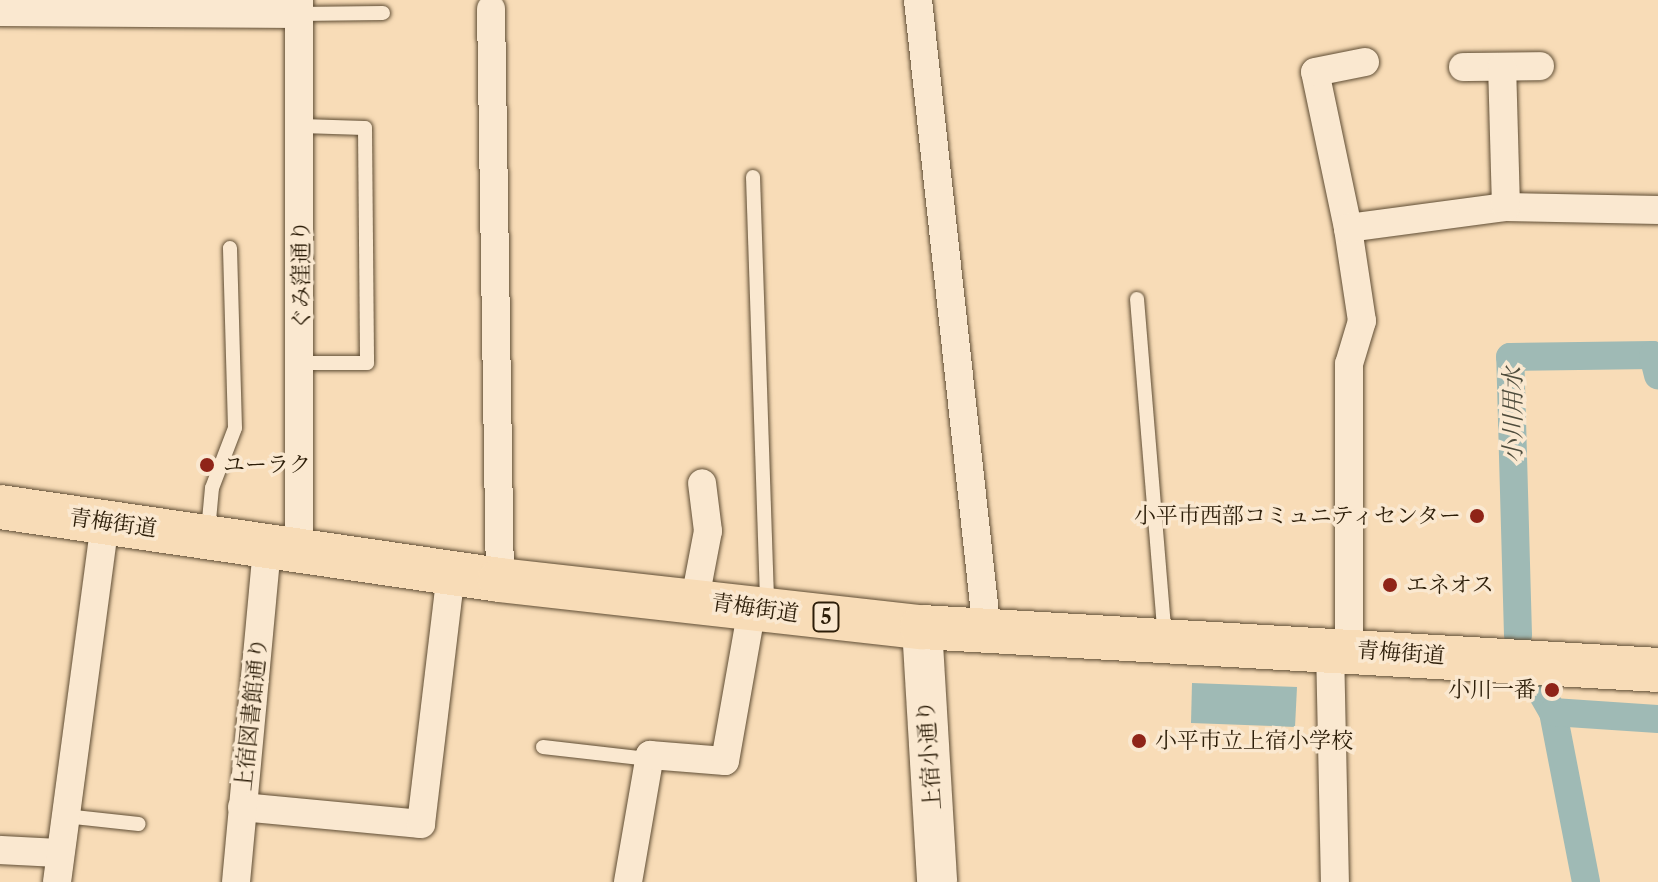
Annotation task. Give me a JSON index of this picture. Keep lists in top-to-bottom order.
{
  "streets": {
    "main road": ["青梅街道", "5"],
    "street": ["ぐみ窪通り", "上宿図書館通り", "上宿小通り"]
  },
  "crossings": [
    ["ぐみ窪通り", "青梅街道"],
    ["ぐみ窪通り", "上宿図書館通り"],
    ["青梅街道", "上宿図書館通り"],
    ["青梅街道", "上宿小通り"]
  ],
  "water": ["小川用水"],
  "places": [
    "ユーラク",
    "小平市西部コミュニティセンター",
    "エネオス",
    "小川一番",
    "小平市立上宿小学校"
  ]
}
